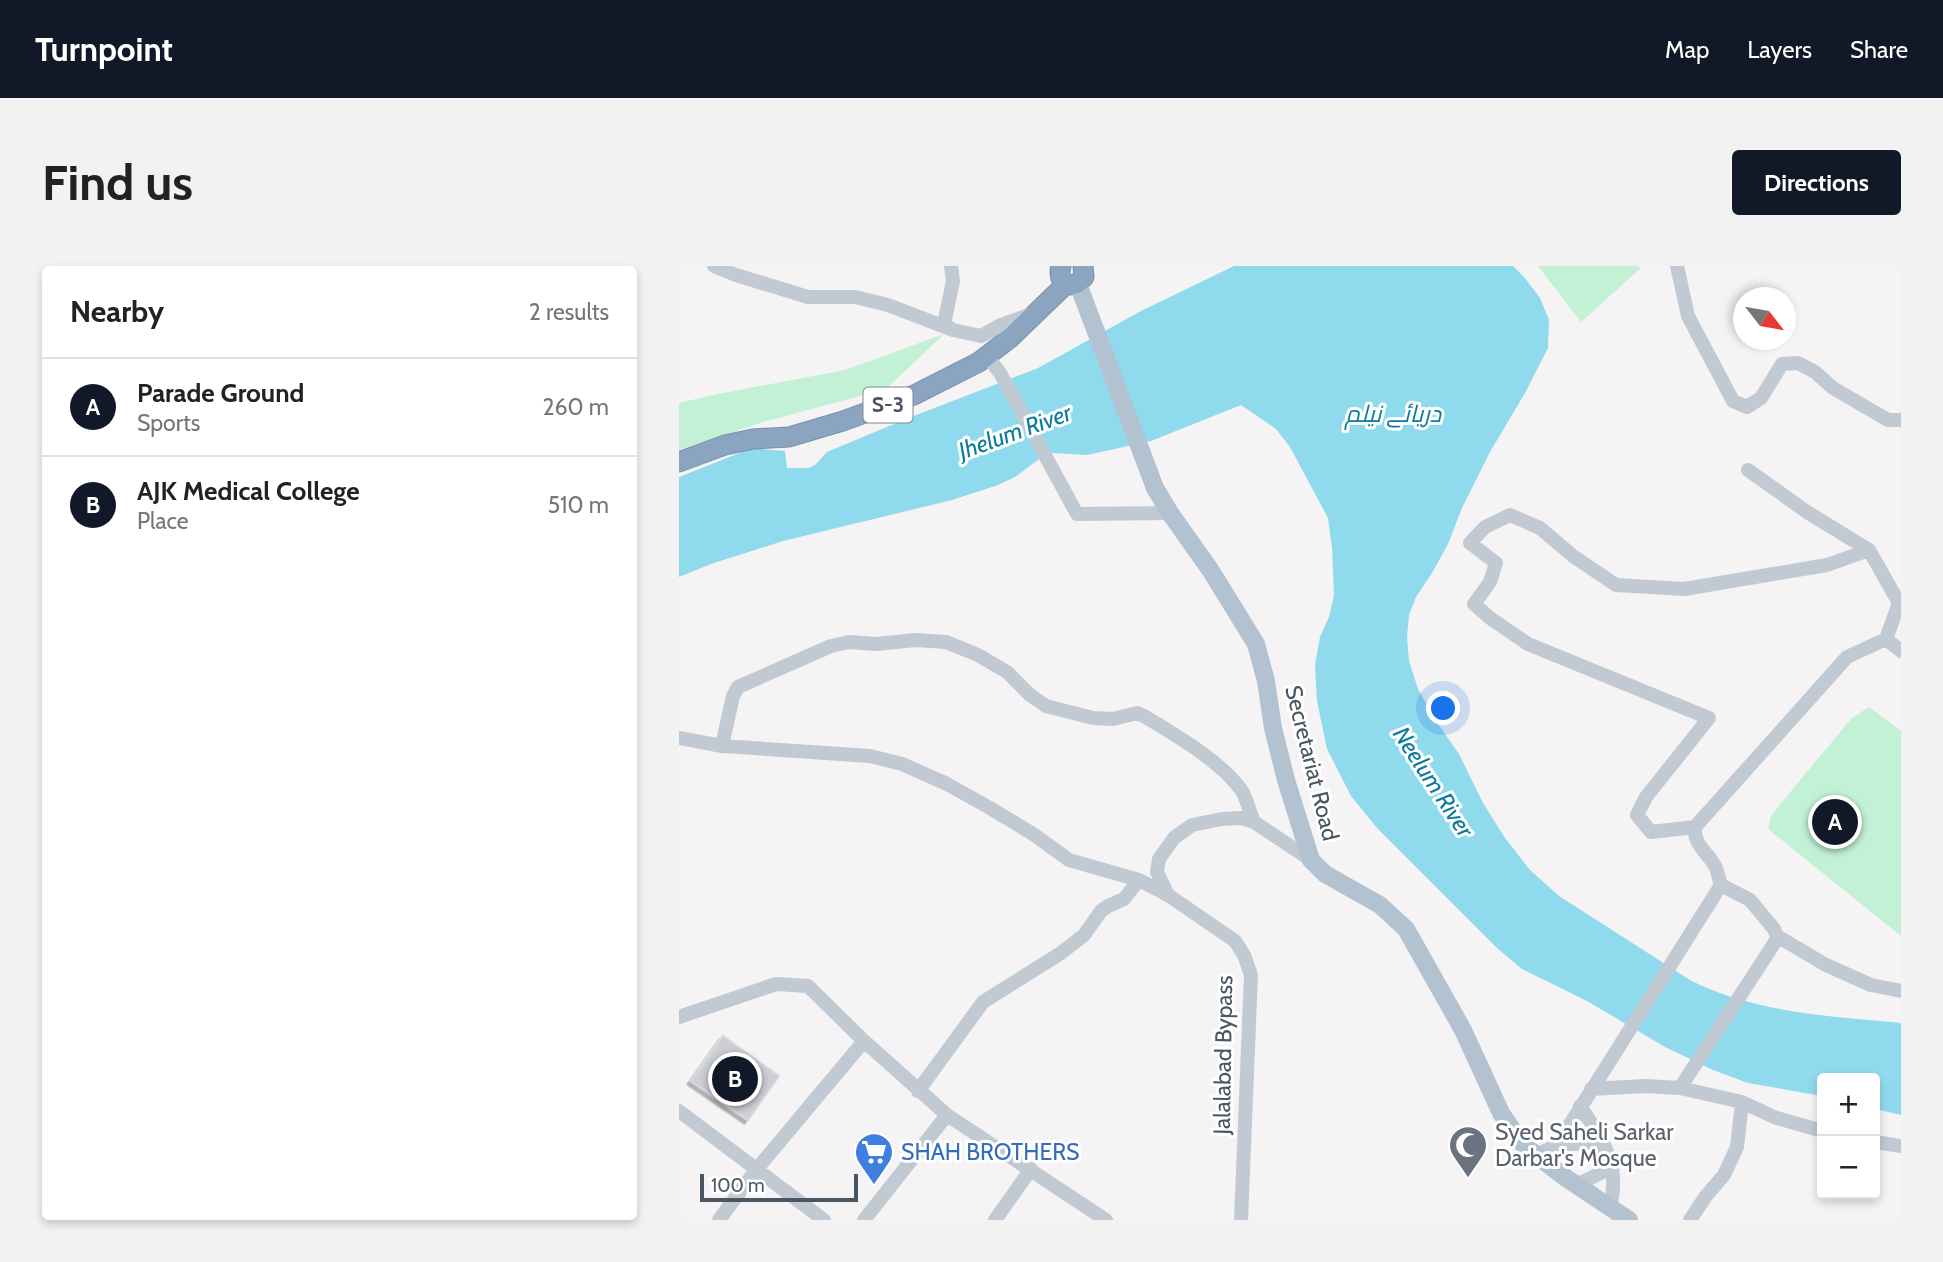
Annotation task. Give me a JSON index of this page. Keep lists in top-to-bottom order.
{
  "streets": {
    "highway": ["S-3"],
    "main road": ["Secretariat Road"],
    "street": ["Jalalabad Bypass"]
  },
  "crossings": [
    ["S-3", "Secretariat Road"]
  ],
  "water": ["دریائے نیلم", "Jhelum River", "Neelum River"],
  "places": {
    "mosque": ["Syed Saheli Sarkar Darbar's Mosque"],
    "supermarket": ["SHAH BROTHERS"]
  },
  "scale_bar": "100 m",
  "north": "bottom right",
  "page": {
    "header": "Turnpoint",
    "nav": ["Map", "Layers", "Share"],
    "buttons": "Directions",
    "title": "Find us",
    "heading": ["Nearby", "2 results"],
    "list": [
      {
        "mark": "A",
        "name": "Parade Ground",
        "note": "Sports",
        "value": "260 m"
      },
      {
        "mark": "B",
        "name": "AJK Medical College",
        "note": "Place",
        "value": "510 m"
      }
    ],
    "pins": ["A", "B"],
    "map_buttons": ["+", "−"],
    "scale": "100 m"
  }
}
